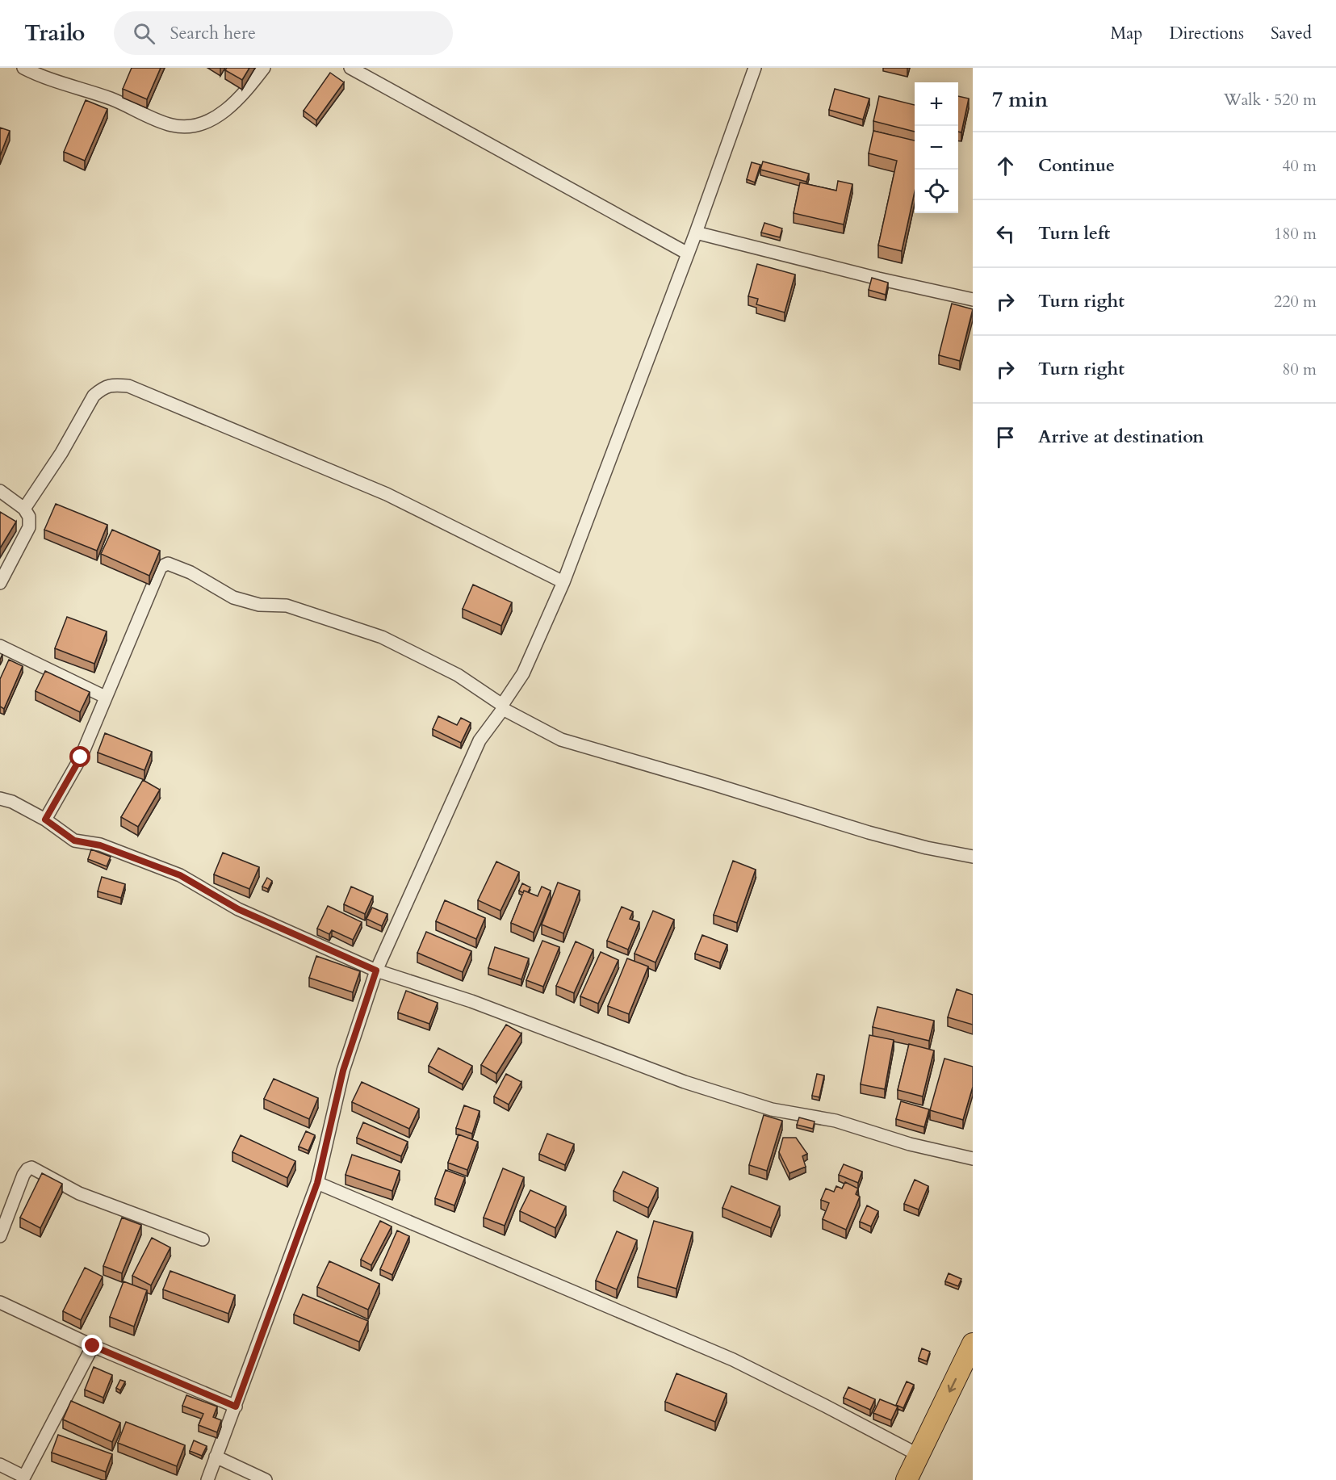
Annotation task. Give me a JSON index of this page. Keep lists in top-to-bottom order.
{
  "page": {
    "header": "Trailo",
    "search": "Search here",
    "nav": ["Map", "Directions", "Saved"],
    "heading": ["7 min", "Walk · 520 m"],
    "map_buttons": ["+", "−"],
    "list": [
      ["Continue", "40 m"],
      ["Turn left", "180 m"],
      ["Turn right", "220 m"],
      ["Turn right", "80 m"],
      "Arrive at destination"
    ]
  }
}
